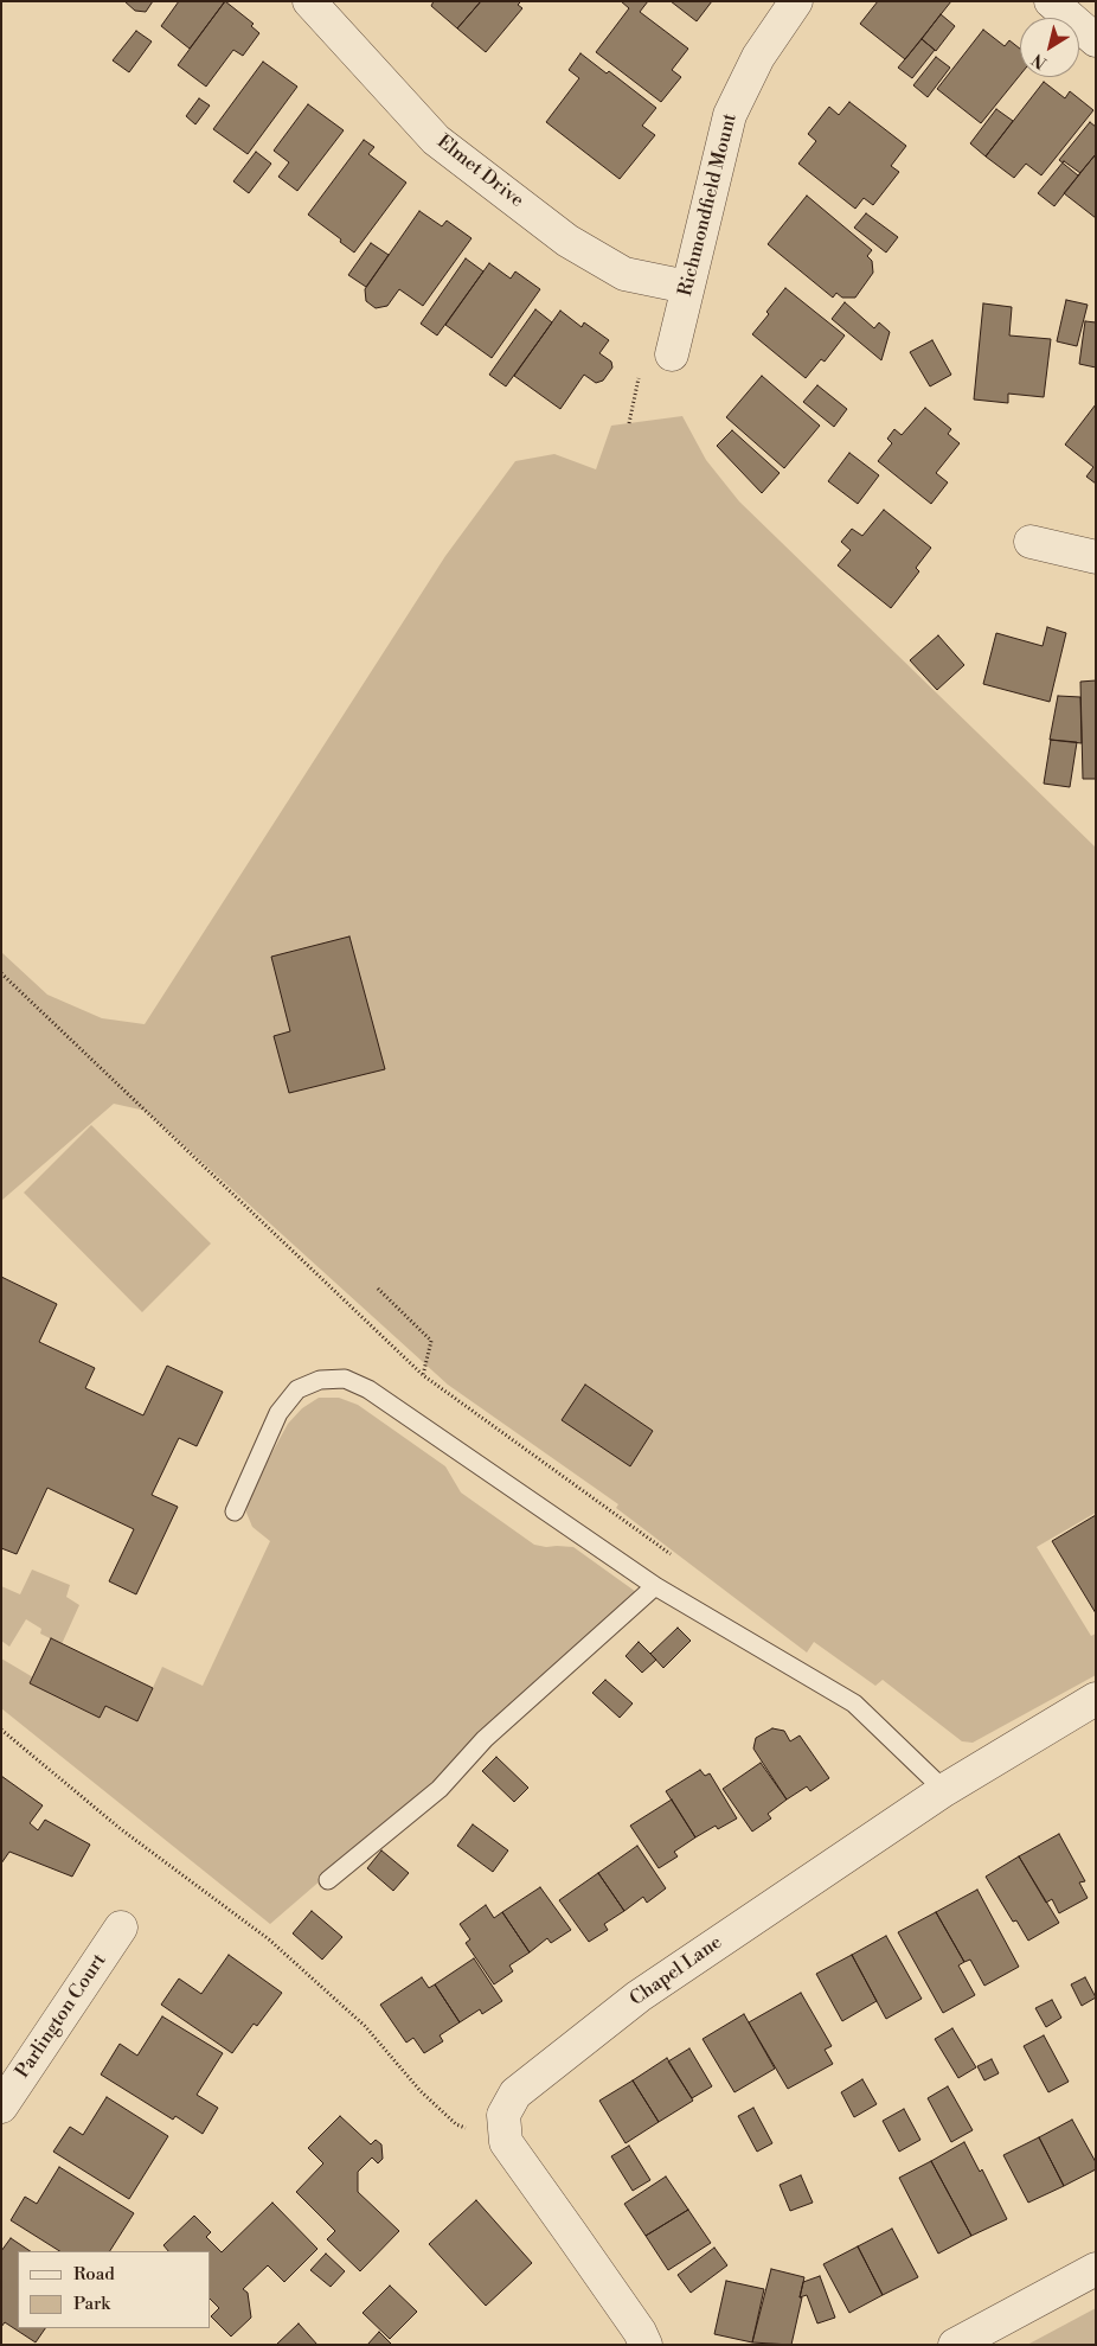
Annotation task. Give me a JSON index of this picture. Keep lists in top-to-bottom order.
{
  "streets": {
    "street": [
      "Elmet Drive",
      "Richmondfield Mount",
      "Chapel Lane",
      "Parlington Court"
    ]
  },
  "crossings": [
    ["Elmet Drive", "Richmondfield Mount"]
  ],
  "legend": ["Road", "Park"],
  "north": "bottom left"
}
